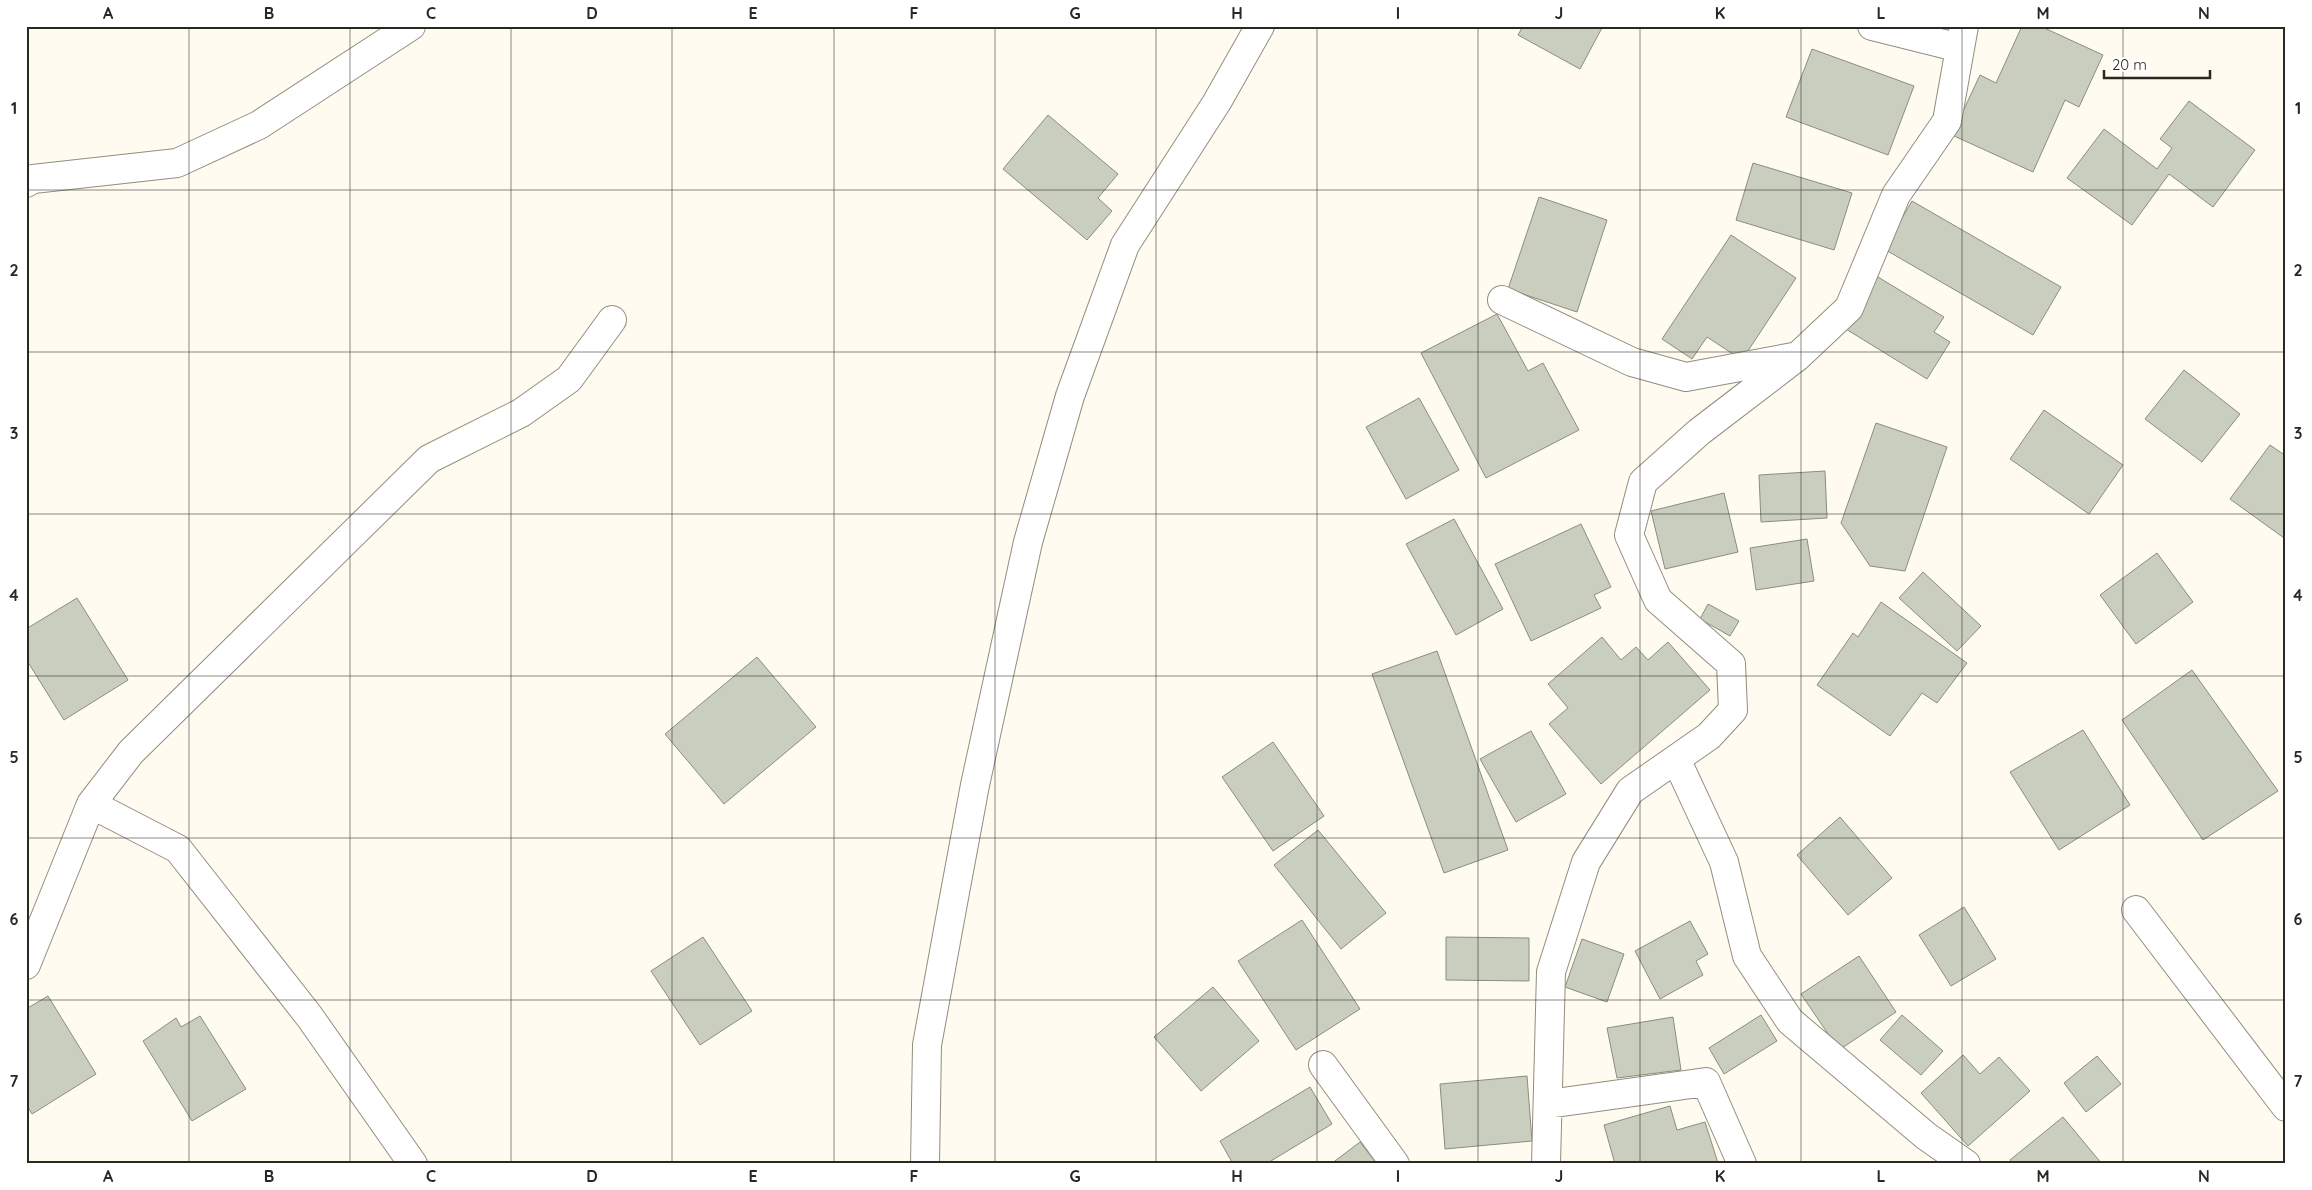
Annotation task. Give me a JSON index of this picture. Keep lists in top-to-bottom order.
{
  "scale_bar": "20 m",
  "grid": {
    "columns": [
      "A",
      "B",
      "C",
      "D",
      "E",
      "F",
      "G",
      "H",
      "I",
      "J",
      "K",
      "L",
      "M",
      "N"
    ],
    "rows": [
      "1",
      "2",
      "3",
      "4",
      "5",
      "6",
      "7"
    ]
  }
}
